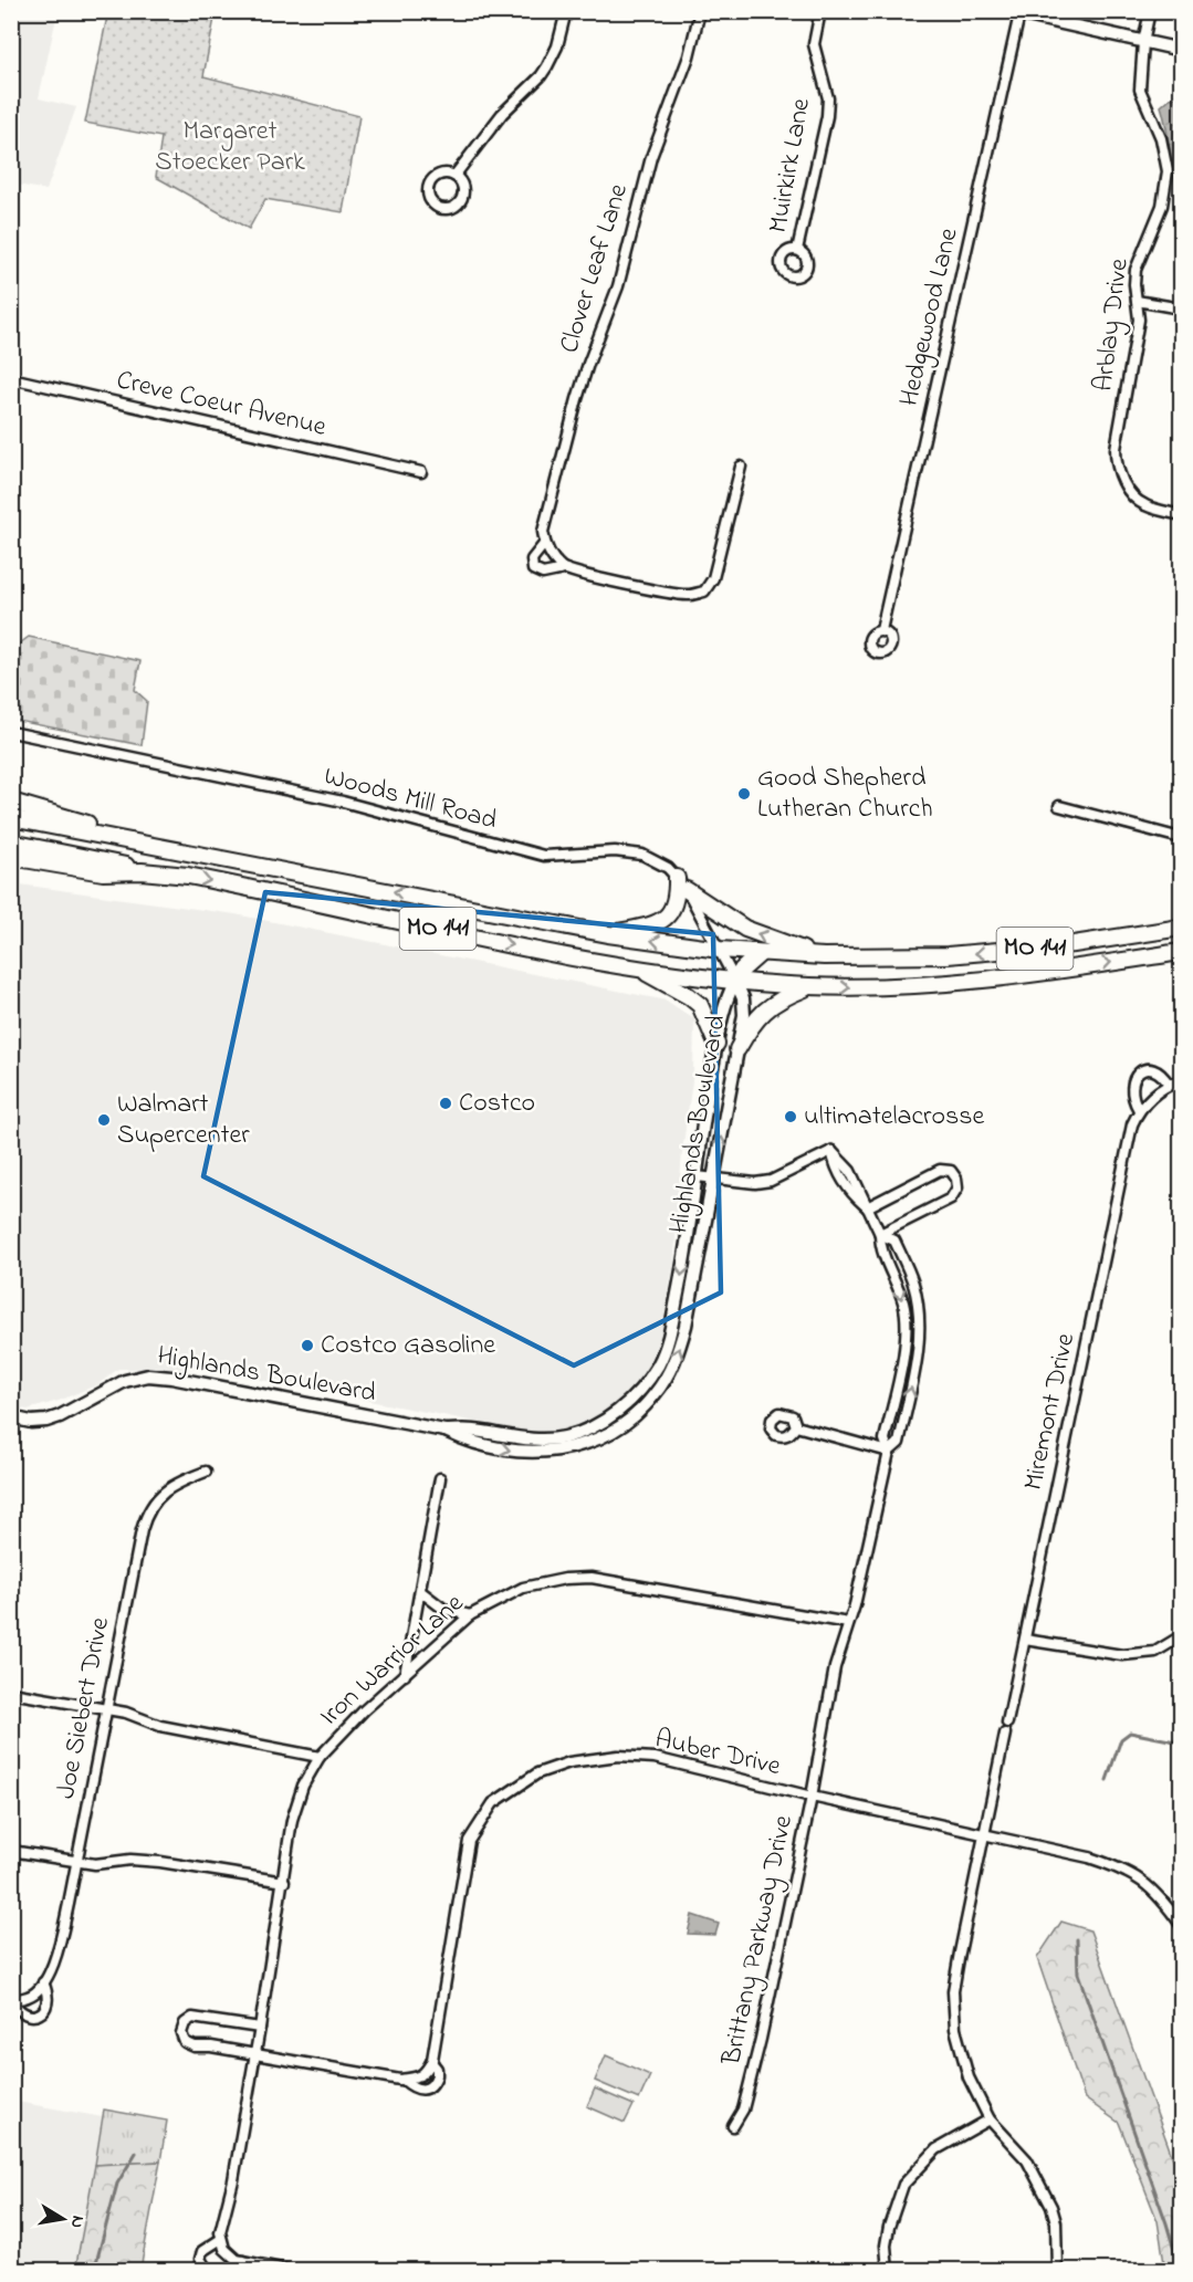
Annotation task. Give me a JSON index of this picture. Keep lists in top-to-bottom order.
{
  "streets": {
    "highway": ["MO 141"],
    "street": [
      "Muirkirk Lane",
      "Clover Leaf Lane",
      "Hedgewood Lane",
      "Arblay Drive",
      "Creve Coeur Avenue",
      "Woods Mill Road",
      "Highlands Boulevard",
      "Miremont Drive",
      "Iron Warrior Lane",
      "Joe Siebert Drive",
      "Auber Drive",
      "Brittany Parkway Drive"
    ]
  },
  "crossings": [
    ["Woods Mill Road", "MO 141"],
    ["Woods Mill Road", "Highlands Boulevard"],
    ["MO 141", "Highlands Boulevard"],
    ["Highlands Boulevard", "Brittany Parkway Drive"],
    ["Iron Warrior Lane", "Auber Drive"],
    ["Iron Warrior Lane", "Brittany Parkway Drive"],
    ["Auber Drive", "Brittany Parkway Drive"]
  ],
  "parks": ["Margaret Stoecker Park"],
  "places": [
    "Good Shepherd Lutheran Church",
    "Costco",
    "ultimatelacrosse",
    "Walmart Supercenter",
    "Costco Gasoline"
  ],
  "north": "right"
}
